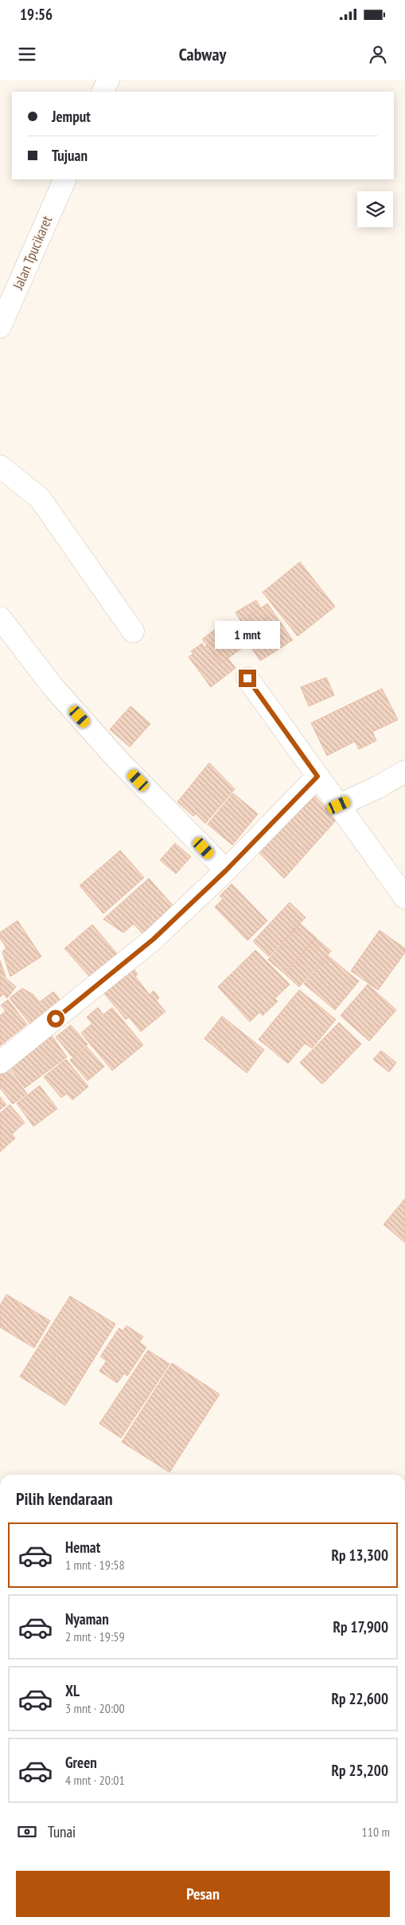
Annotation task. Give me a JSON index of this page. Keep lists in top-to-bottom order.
{
  "streets": {
    "street": ["Jalan Tpucikaret"]
  },
  "page": {
    "status": "19:56",
    "header": "Cabway",
    "banner": ["Jemput", "Tujuan"],
    "bubble": "1 mnt",
    "heading": "Pilih kendaraan",
    "list": [
      {
        "name": "Hemat",
        "note": "1 mnt · 19:58",
        "value": "Rp 13,300"
      },
      {
        "name": "Nyaman",
        "note": "2 mnt · 19:59",
        "value": "Rp 17,900"
      },
      {
        "name": "XL",
        "note": "3 mnt · 20:00",
        "value": "Rp 22,600"
      },
      {
        "name": "Green",
        "note": "4 mnt · 20:01",
        "value": "Rp 25,200"
      }
    ],
    "pay": ["Tunai", "110 m"],
    "buttons": "Pesan"
  }
}
